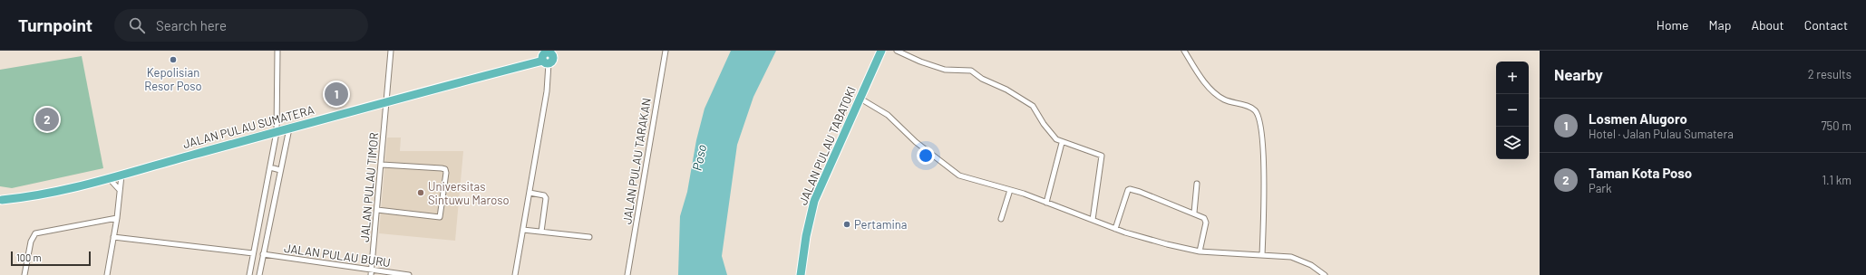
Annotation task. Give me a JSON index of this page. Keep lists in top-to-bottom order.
{
  "streets": {
    "highway": ["JALAN PULAU SUMATERA", "JALAN PULAU TABATOKI"],
    "street": ["JALAN PULAU TARAKAN", "JALAN PULAU TIMOR", "JALAN PULAU BURU"]
  },
  "crossings": [
    ["JALAN PULAU SUMATERA", "JALAN PULAU TIMOR"],
    ["JALAN PULAU TIMOR", "JALAN PULAU BURU"]
  ],
  "water": ["Poso"],
  "places": ["Kepolisian Resor Poso", "Universitas Sintuwu Maroso", "Pertamina"],
  "scale_bar": "100 m",
  "page": {
    "header": "Turnpoint",
    "search": "Search here",
    "nav": [
      "Home",
      "Map",
      "About",
      "Contact"
    ],
    "heading": ["Nearby", "2 results"],
    "map_buttons": ["+", "−"],
    "pins": ["1", "2"],
    "list": [
      {
        "mark": "1",
        "name": "Losmen Alugoro",
        "note": "Hotel · Jalan Pulau Sumatera",
        "value": "750 m"
      },
      {
        "mark": "2",
        "name": "Taman Kota Poso",
        "note": "Park",
        "value": "1.1 km"
      }
    ],
    "scale": "100 m"
  }
}
